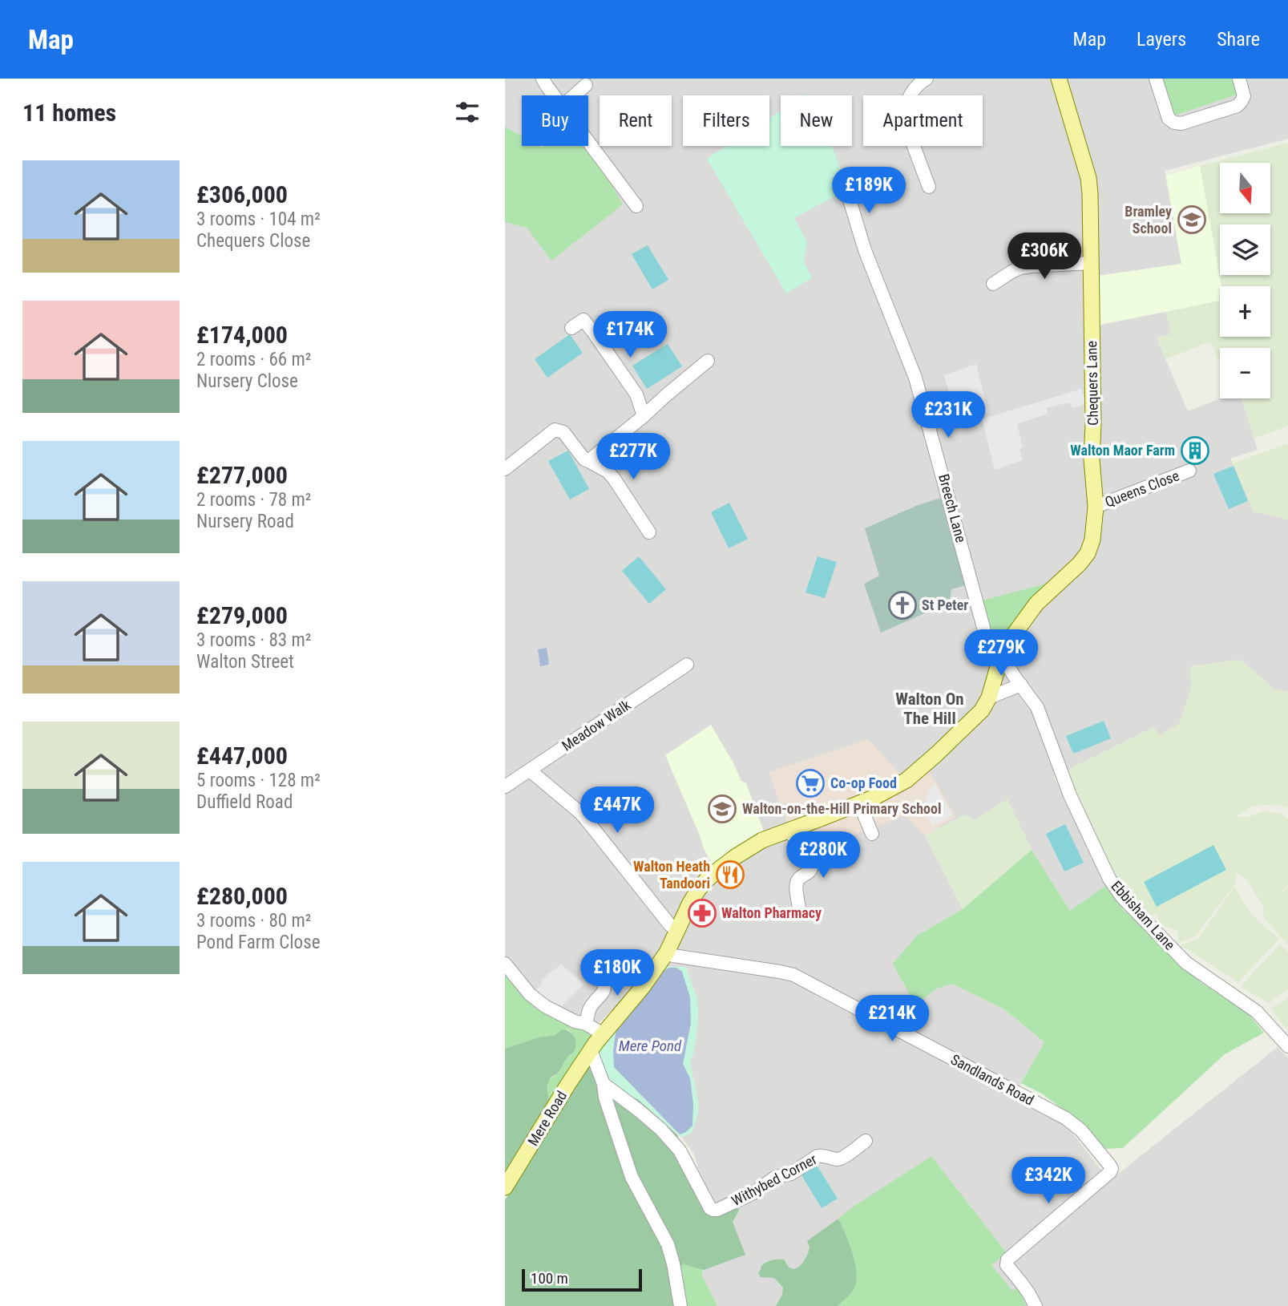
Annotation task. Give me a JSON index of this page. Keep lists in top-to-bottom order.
{
  "streets": {
    "main road": ["Chequers Lane", "Mere Road"],
    "street": [
      "Queens Close",
      "Breech Lane",
      "Meadow Walk",
      "Ebbisham Lane",
      "Sandlands Road",
      "Withybed Corner"
    ]
  },
  "crossings": [
    ["Chequers Lane", "Queens Close"],
    ["Chequers Lane", "Breech Lane"],
    ["Chequers Lane", "Ebbisham Lane"],
    ["Chequers Lane", "Mere Road"],
    ["Breech Lane", "Ebbisham Lane"],
    ["Sandlands Road", "Mere Road"]
  ],
  "districts": ["Walton On The Hill"],
  "water": ["Mere Pond"],
  "places": {
    "school or university": ["Bramley School", "Walton-on-the-Hill Primary School"],
    "building": ["Walton Maor Farm"],
    "church": ["St Peter"],
    "supermarket": ["Co-op Food"],
    "restaurant": ["Walton Heath Tandoori"],
    "pharmacy": ["Walton Pharmacy"]
  },
  "scale_bar": "100 m",
  "north": "bottom",
  "page": {
    "header": "Map",
    "nav": ["Map", "Layers", "Share"],
    "heading": "11 homes",
    "chip": [
      "Buy",
      "Rent",
      "Filters",
      "New",
      "Apartment"
    ],
    "list": [
      {
        "name": "£306,000",
        "note": "3 rooms · 104 m² · Chequers Close"
      },
      {
        "name": "£174,000",
        "note": "2 rooms · 66 m² · Nursery Close"
      },
      {
        "name": "£277,000",
        "note": "2 rooms · 78 m² · Nursery Road"
      },
      {
        "name": "£279,000",
        "note": "3 rooms · 83 m² · Walton Street"
      },
      {
        "name": "£447,000",
        "note": "5 rooms · 128 m² · Duffield Road"
      },
      {
        "name": "£280,000",
        "note": "3 rooms · 80 m² · Pond Farm Close"
      }
    ],
    "map_buttons": ["+", "−"],
    "price": [
      "£189K",
      "£306K",
      "£174K",
      "£231K",
      "£277K",
      "£279K",
      "£447K",
      "£280K",
      "£180K",
      "£214K",
      "£342K"
    ],
    "scale": "100 m"
  }
}
